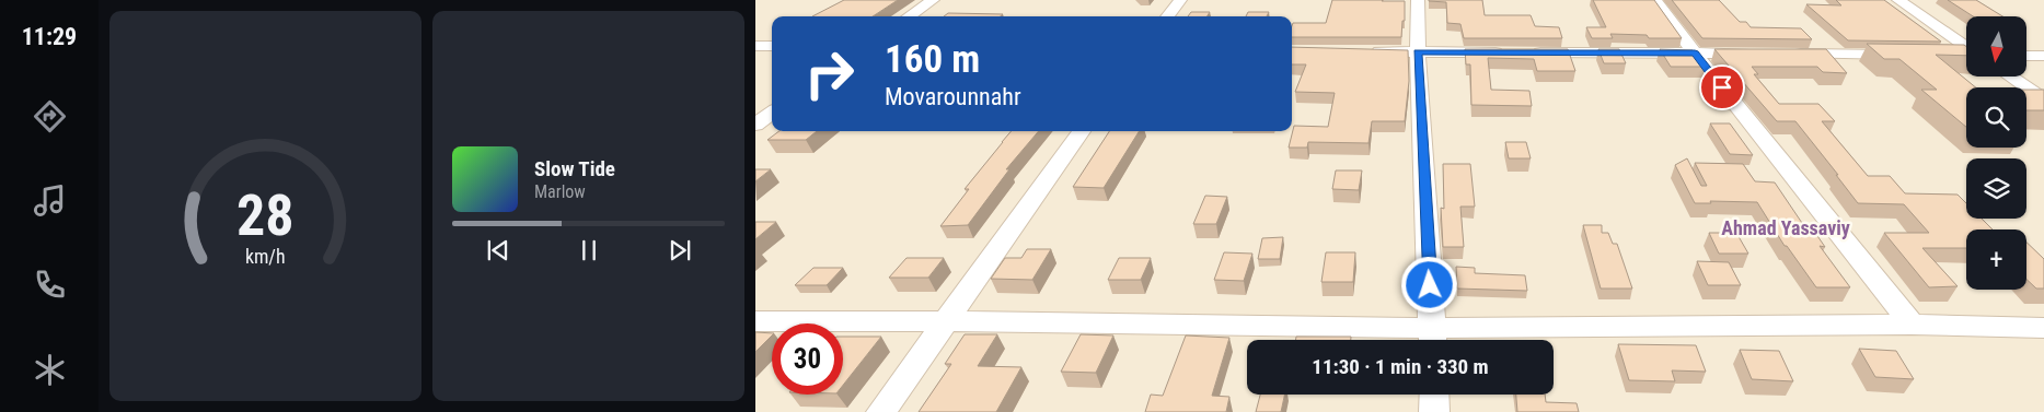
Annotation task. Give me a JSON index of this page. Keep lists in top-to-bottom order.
{
  "districts": ["Ahmad Yassaviy"],
  "north": "bottom",
  "page": {
    "tabs": "11:29",
    "map_buttons": "+",
    "turn": ["160 m", "Movarounnahr"],
    "song": ["Slow Tide", "Marlow"],
    "limit": "30",
    "trip": "11:30 · 1 min · 330 m",
    "gauge": ["28", "km/h"]
  }
}
